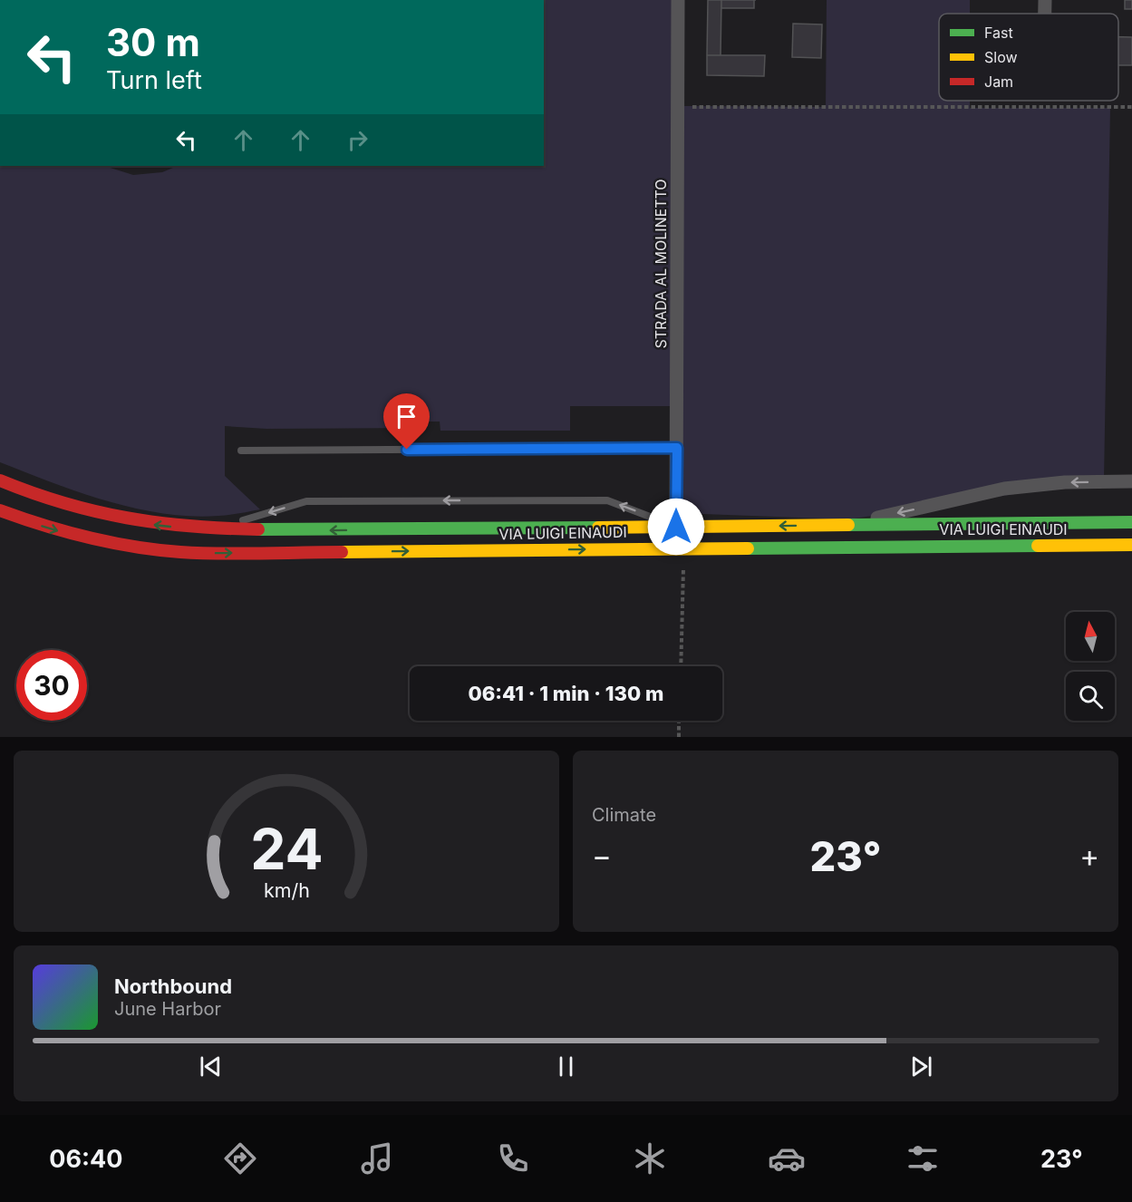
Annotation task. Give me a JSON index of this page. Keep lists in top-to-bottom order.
{
  "streets": {
    "main road": ["VIA LUIGI EINAUDI"],
    "street": ["STRADA AL MOLINETTO"]
  },
  "crossings": [
    ["STRADA AL MOLINETTO", "VIA LUIGI EINAUDI"]
  ],
  "legend": ["Fast", "Slow", "Jam"],
  "north": "top",
  "page": {
    "turn": ["30 m", "Turn left"],
    "limit": "30",
    "trip": "06:41 · 1 min · 130 m",
    "tile": "Climate",
    "heat": ["−", "23°", "+"],
    "song": ["Northbound", "June Harbor"],
    "tabs": ["06:40", "23°"],
    "gauge": ["24", "km/h"]
  }
}
